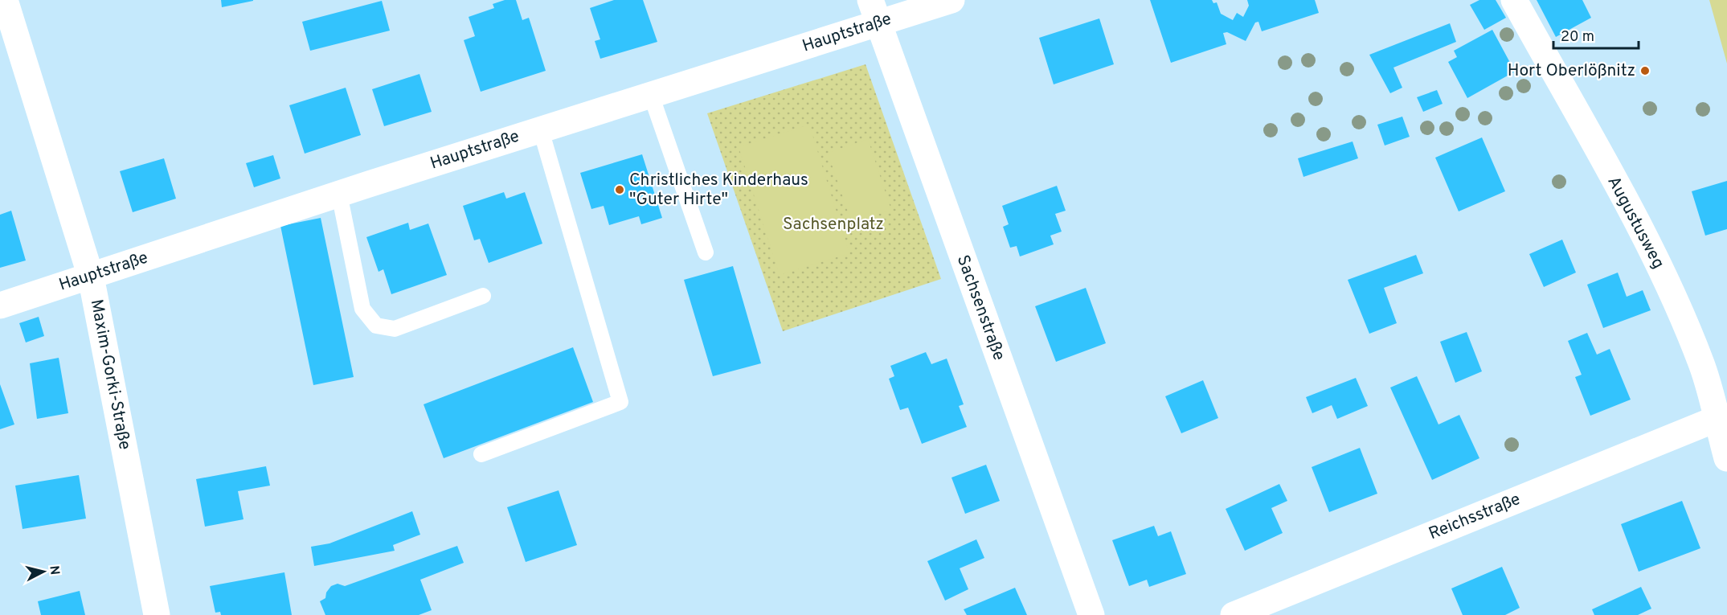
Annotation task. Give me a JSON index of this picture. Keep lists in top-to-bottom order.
{
  "streets": {
    "street": [
      "Hauptstraße",
      "Augustusweg",
      "Sachsenstraße",
      "Maxim-Gorki-Straße",
      "Reichsstraße"
    ]
  },
  "crossings": [
    ["Hauptstraße", "Sachsenstraße"],
    ["Hauptstraße", "Maxim-Gorki-Straße"],
    ["Augustusweg", "Reichsstraße"]
  ],
  "parks": ["Sachsenplatz"],
  "places": ["Hort Oberlößnitz", "Christliches Kinderhaus \"Guter Hirte\""],
  "scale_bar": "20 m",
  "north": "right"
}
